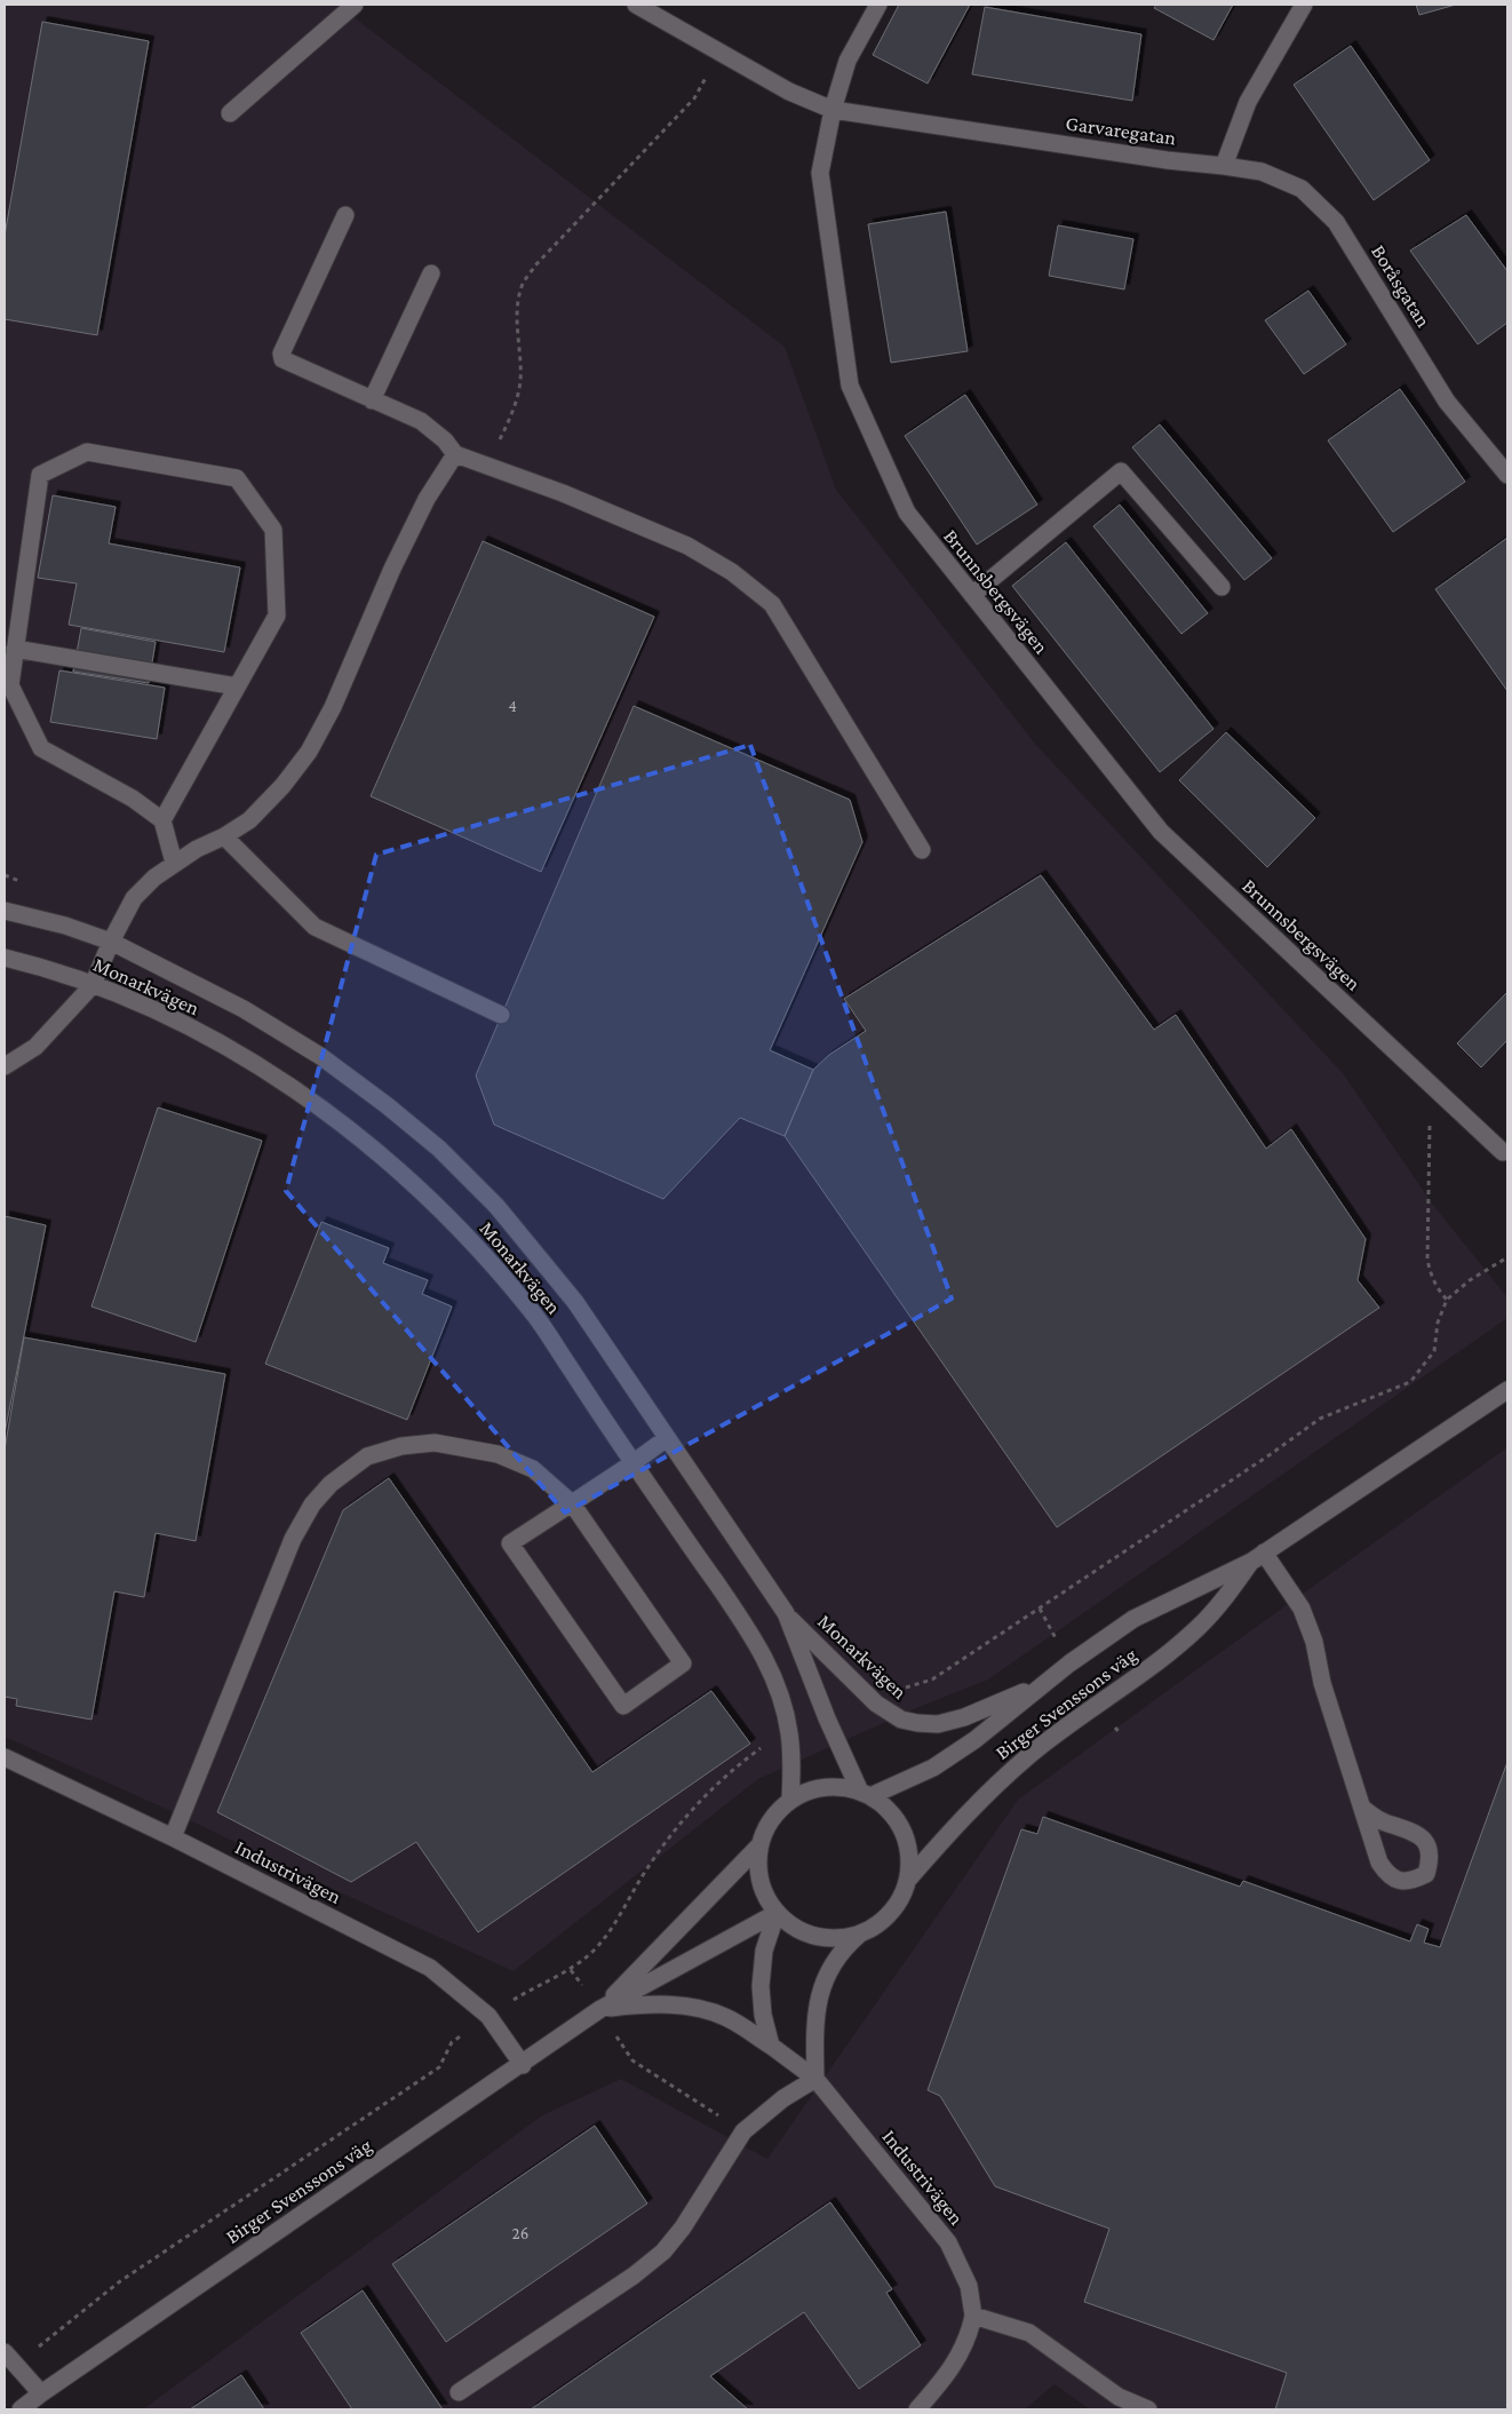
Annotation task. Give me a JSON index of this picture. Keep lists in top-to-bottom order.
{
  "streets": {
    "street": [
      "Garvaregatan",
      "Boråsgatan",
      "Brunnsbergsvägen",
      "Monarkvägen",
      "Birger Svenssons väg",
      "Industrivägen"
    ]
  },
  "crossings": [
    ["Garvaregatan", "Boråsgatan"],
    ["Garvaregatan", "Brunnsbergsvägen"],
    ["Monarkvägen", "Birger Svenssons väg"],
    ["Birger Svenssons väg", "Industrivägen"]
  ],
  "house_numbers": ["4", "26"]
}
